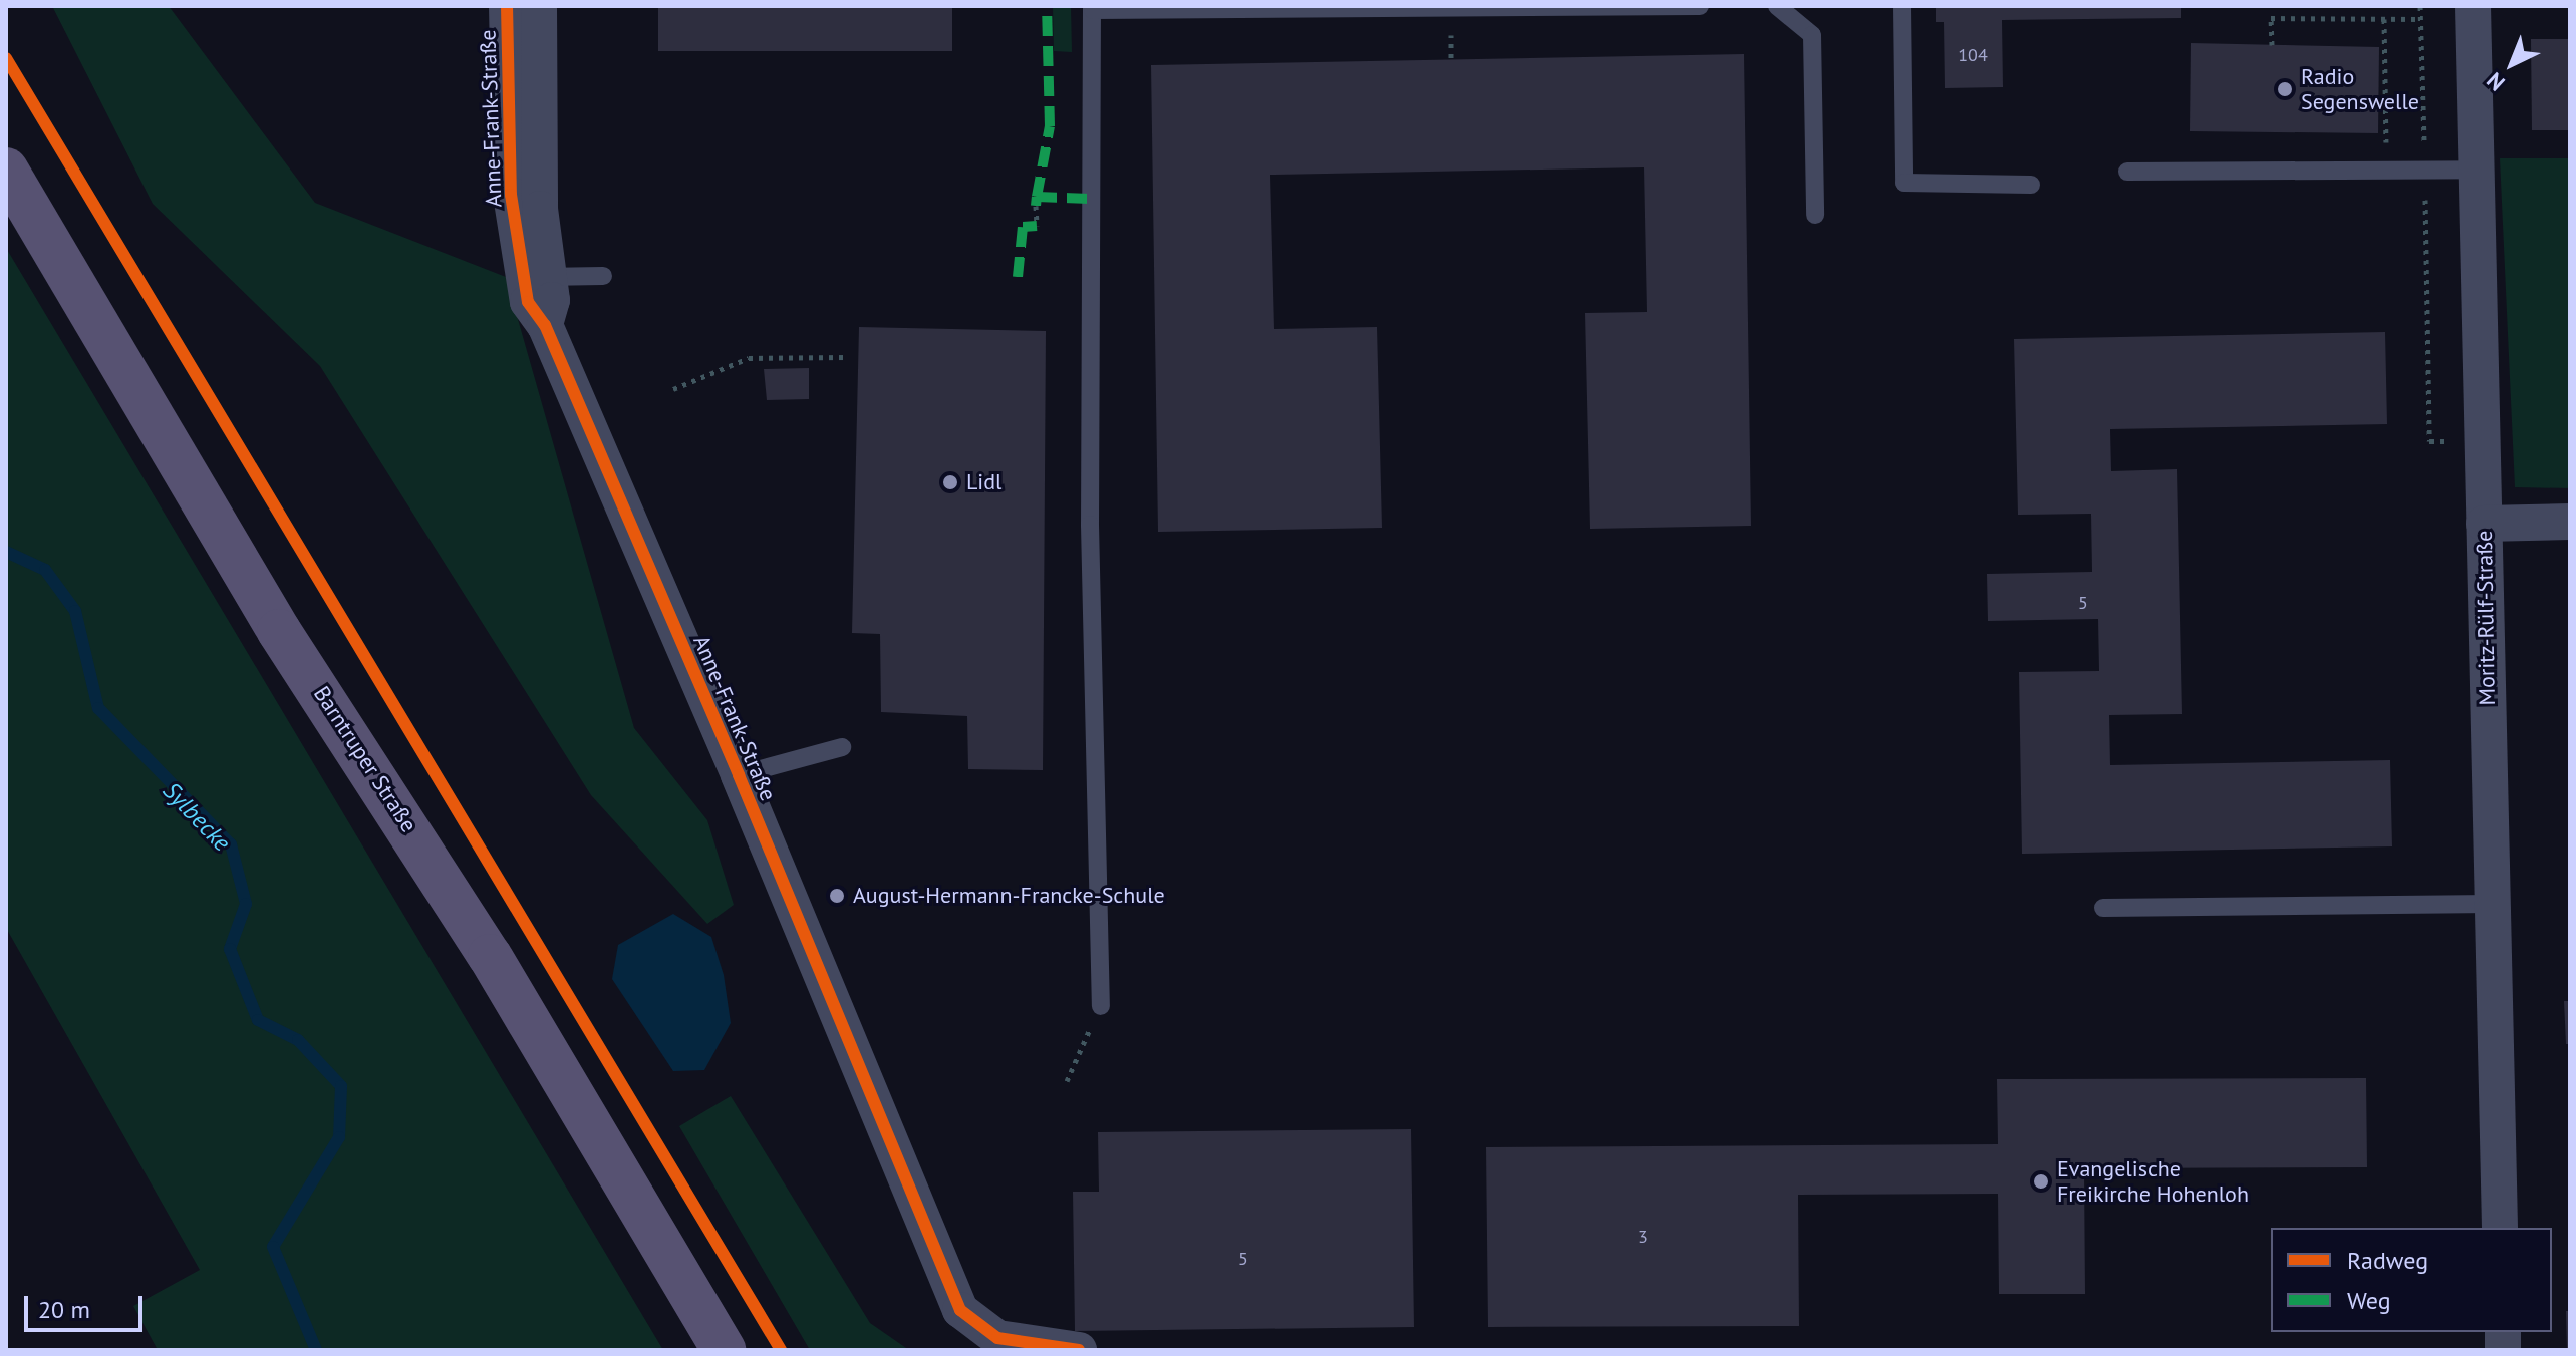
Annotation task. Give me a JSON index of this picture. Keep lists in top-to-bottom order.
{
  "streets": {
    "main road": ["Barntruper Straße"],
    "street": ["Anne-Frank-Straße", "Moritz-Rülf-Straße"]
  },
  "water": ["Sylbecke"],
  "places": [
    "Radio Segenswelle",
    "Lidl",
    "August-Hermann-Francke-Schule",
    "Evangelische Freikirche Hohenloh"
  ],
  "house_numbers": [
    "104",
    "5",
    "3",
    "5"
  ],
  "legend": ["Radweg", "Weg"],
  "scale_bar": "20 m",
  "north": "bottom left"
}
